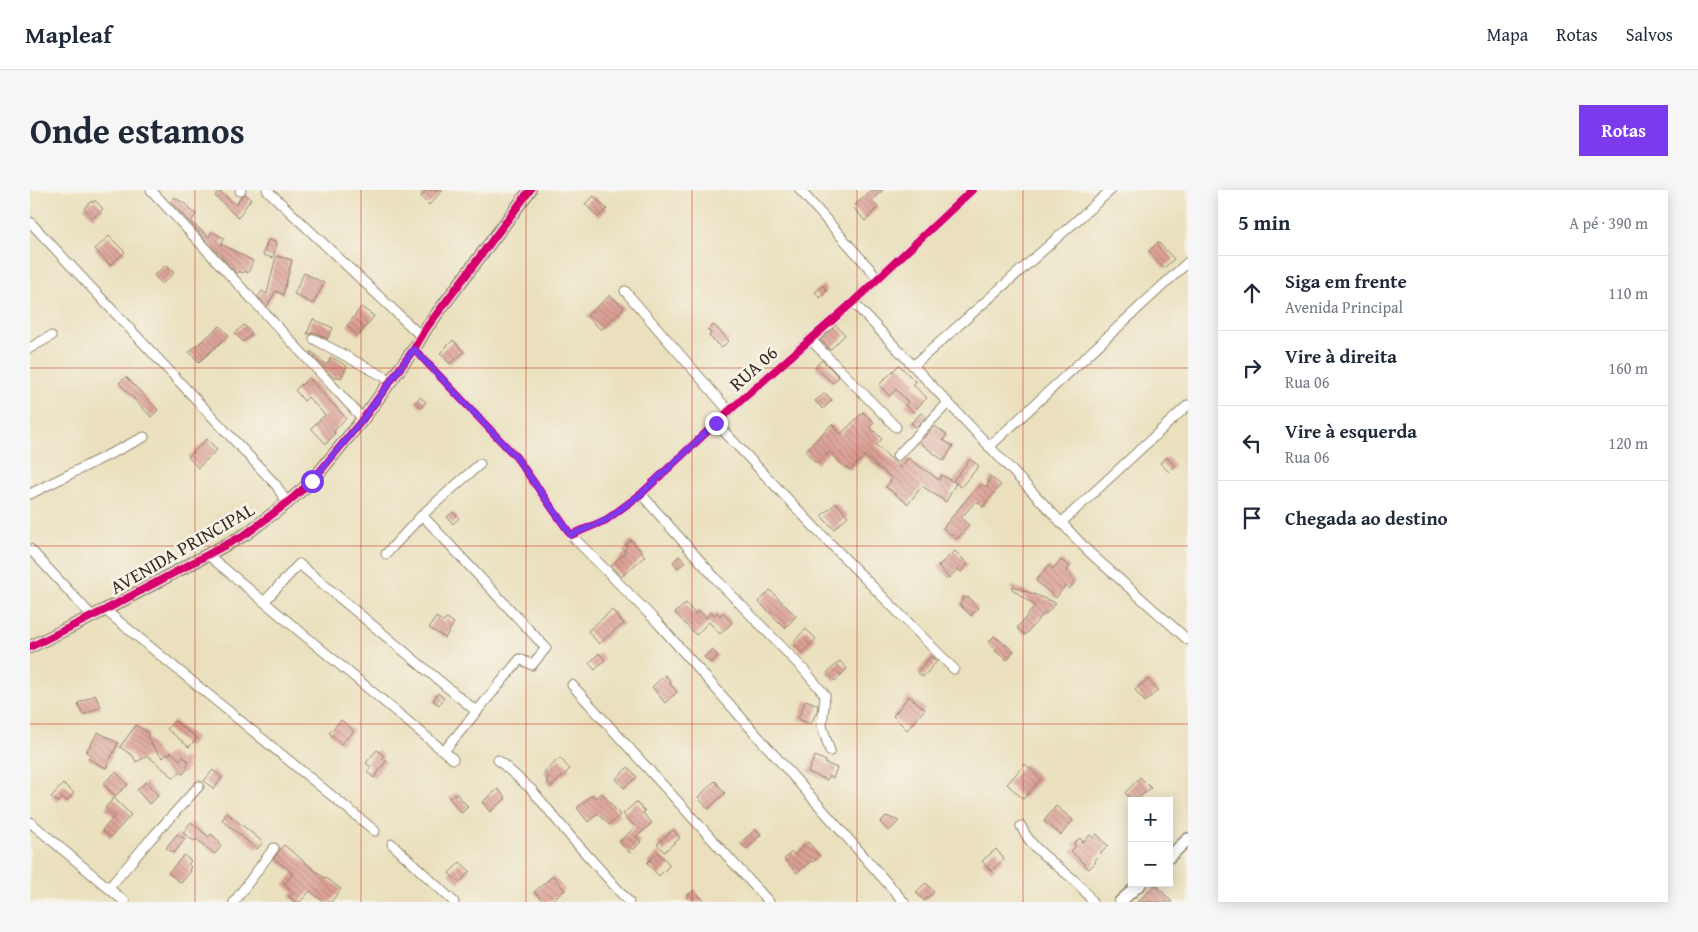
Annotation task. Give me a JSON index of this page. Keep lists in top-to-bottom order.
{
  "streets": {
    "street": ["RUA 06", "AVENIDA PRINCIPAL"]
  },
  "page": {
    "header": "Mapleaf",
    "nav": ["Mapa", "Rotas", "Salvos"],
    "title": "Onde estamos",
    "buttons": "Rotas",
    "heading": ["5 min", "A pé · 390 m"],
    "list": [
      ["Siga em frente", "Avenida Principal", "110 m"],
      ["Vire à direita", "Rua 06", "160 m"],
      ["Vire à esquerda", "Rua 06", "120 m"],
      "Chegada ao destino"
    ],
    "map_buttons": ["+", "−"]
  }
}
